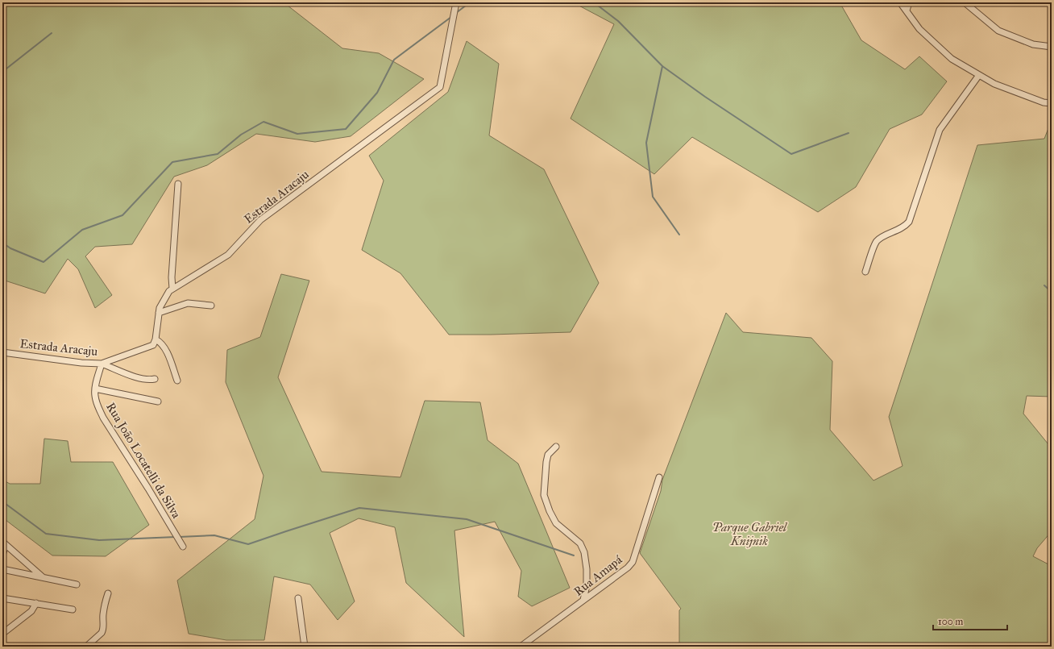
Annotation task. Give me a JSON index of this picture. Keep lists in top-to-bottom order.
{
  "streets": {
    "street": ["Estrada Aracaju", "Rua João Locatelli da Silva", "Rua Amapá"]
  },
  "crossings": [
    ["Estrada Aracaju", "Rua João Locatelli da Silva"]
  ],
  "parks": ["Parque Gabriel Knijnik"],
  "scale_bar": "100 m"
}
